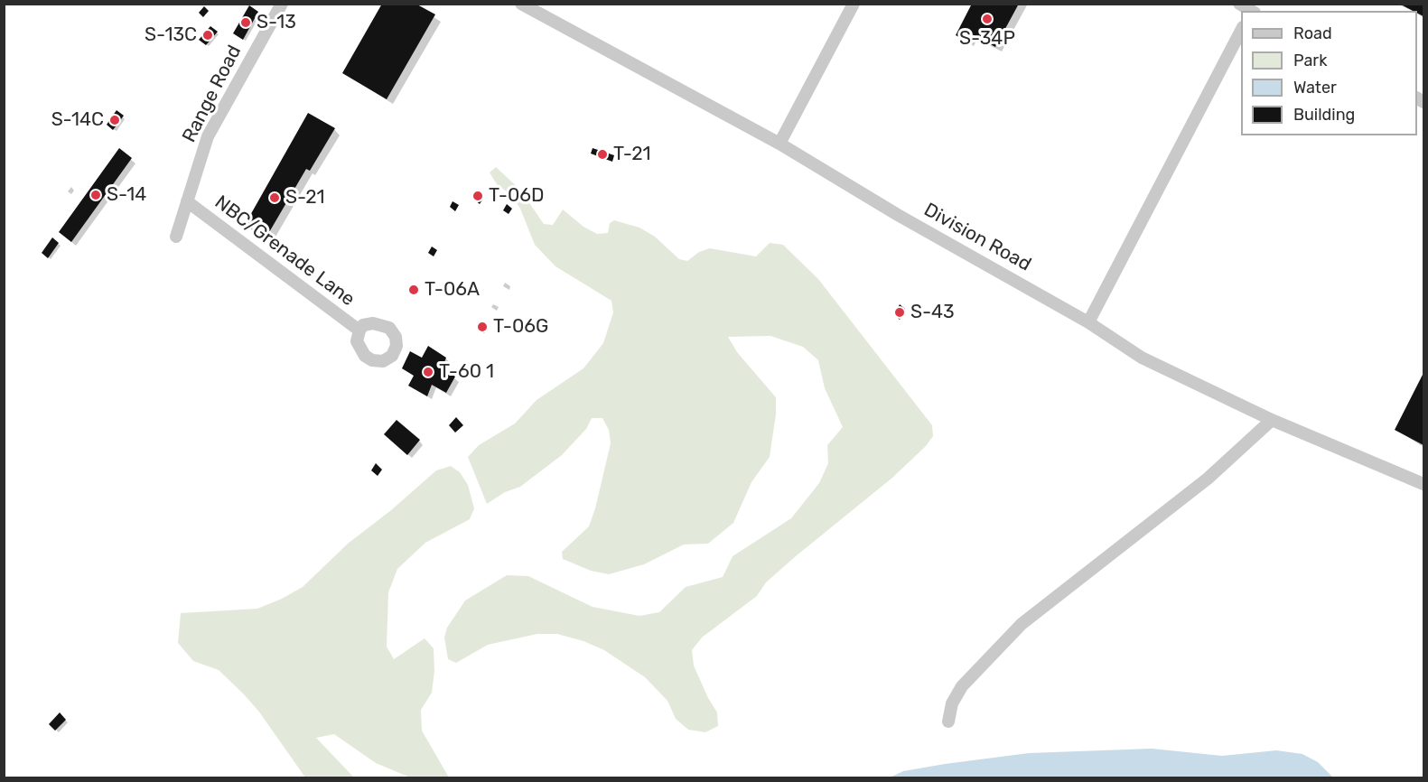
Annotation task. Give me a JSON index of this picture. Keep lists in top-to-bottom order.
{
  "streets": {
    "street": ["Range Road", "Division Road", "NBC/Grenade Lane"]
  },
  "crossings": [
    ["Range Road", "NBC/Grenade Lane"]
  ],
  "places": [
    "S-34P",
    "S-13",
    "S-13C",
    "S-14C",
    "T-21",
    "S-14",
    "T-06D",
    "S-21",
    "T-06A",
    "S-43",
    "T-06G",
    "T-60 1"
  ],
  "legend": [
    "Road",
    "Park",
    "Water",
    "Building"
  ]
}
